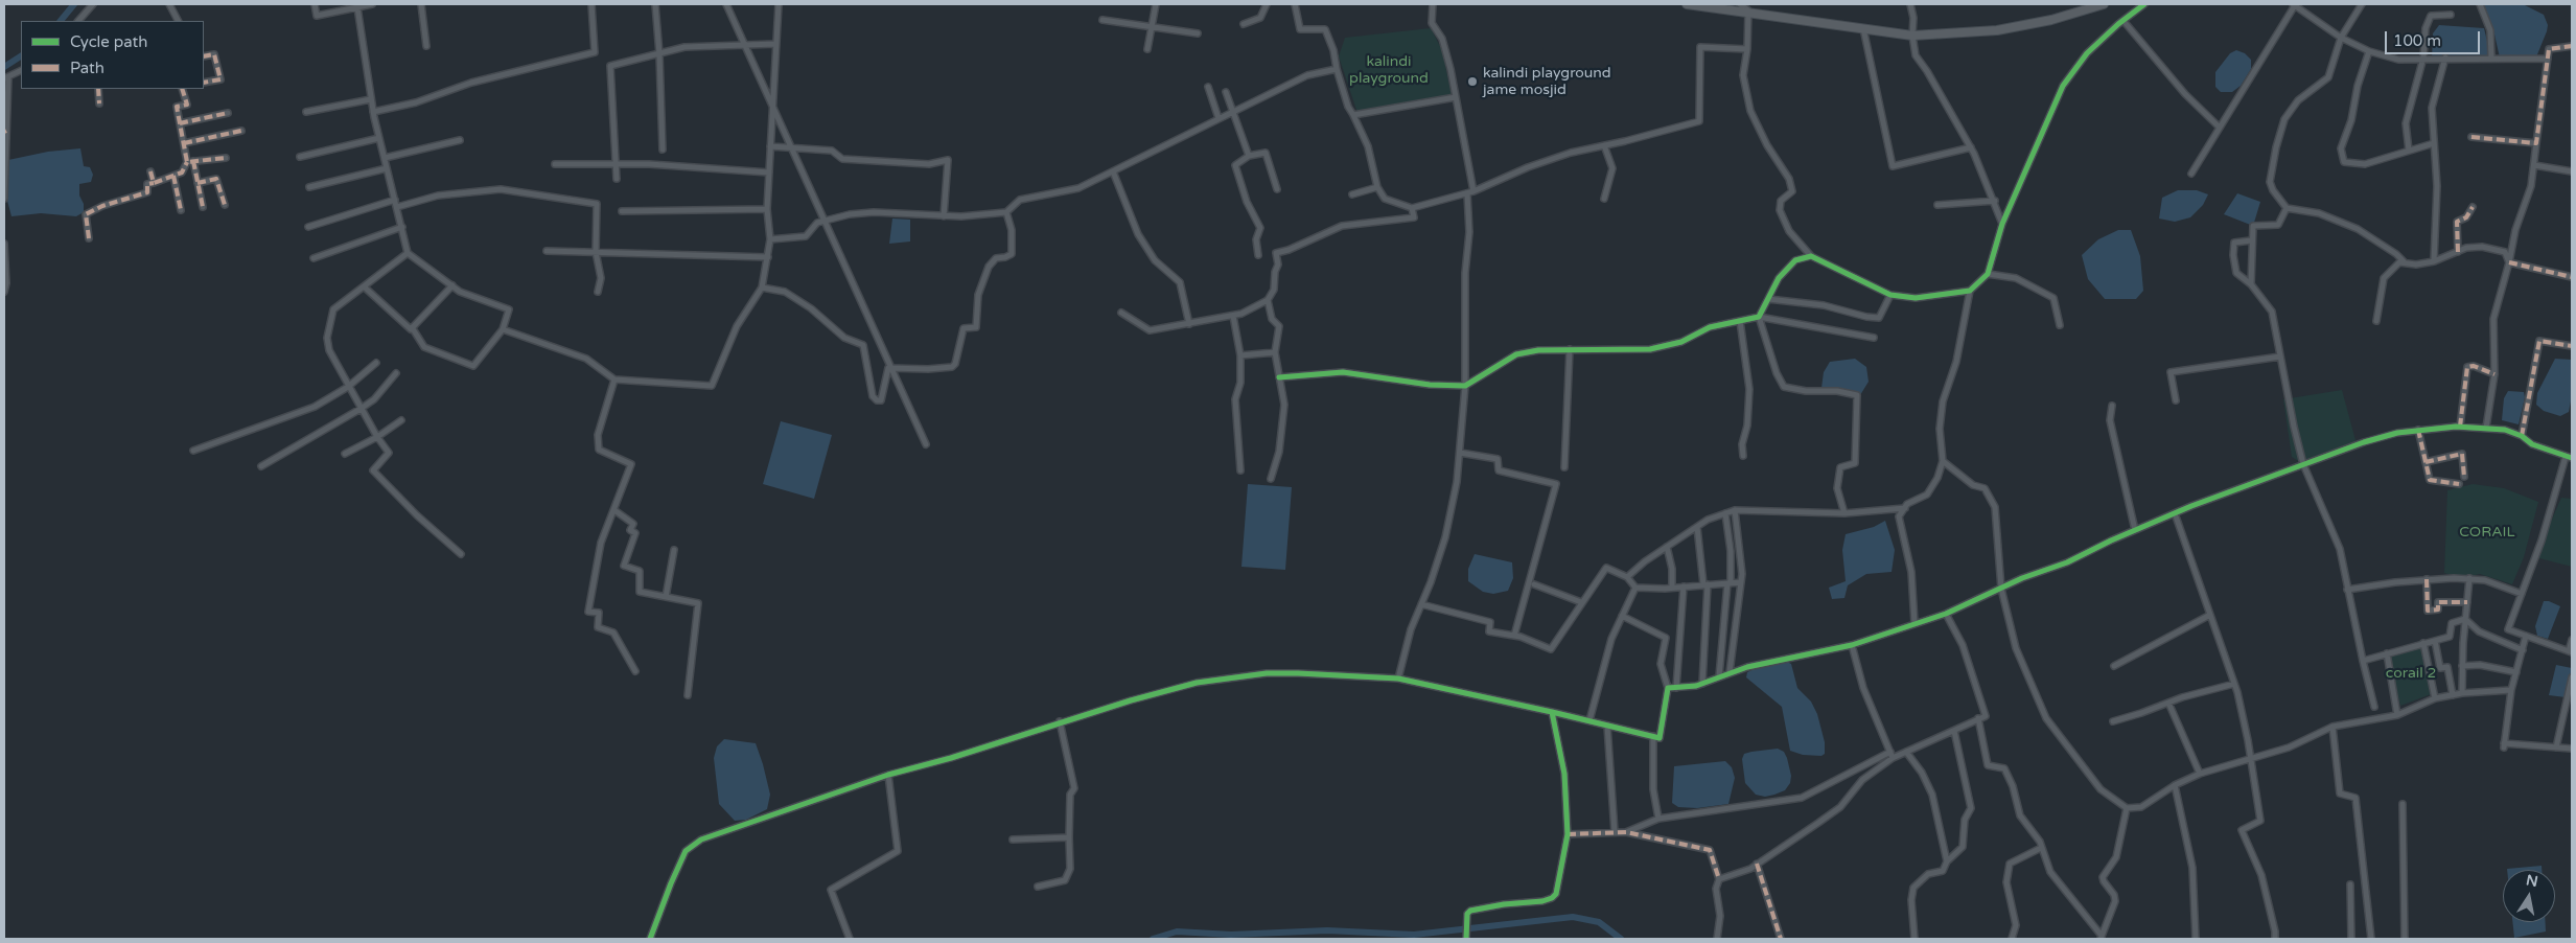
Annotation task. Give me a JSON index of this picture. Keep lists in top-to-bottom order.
{
  "parks": ["kalindi playground", "CORAIL", "corail 2"],
  "places": ["kalindi playground jame mosjid"],
  "legend": ["Cycle path", "Path"],
  "scale_bar": "100 m",
  "north": "top"
}
